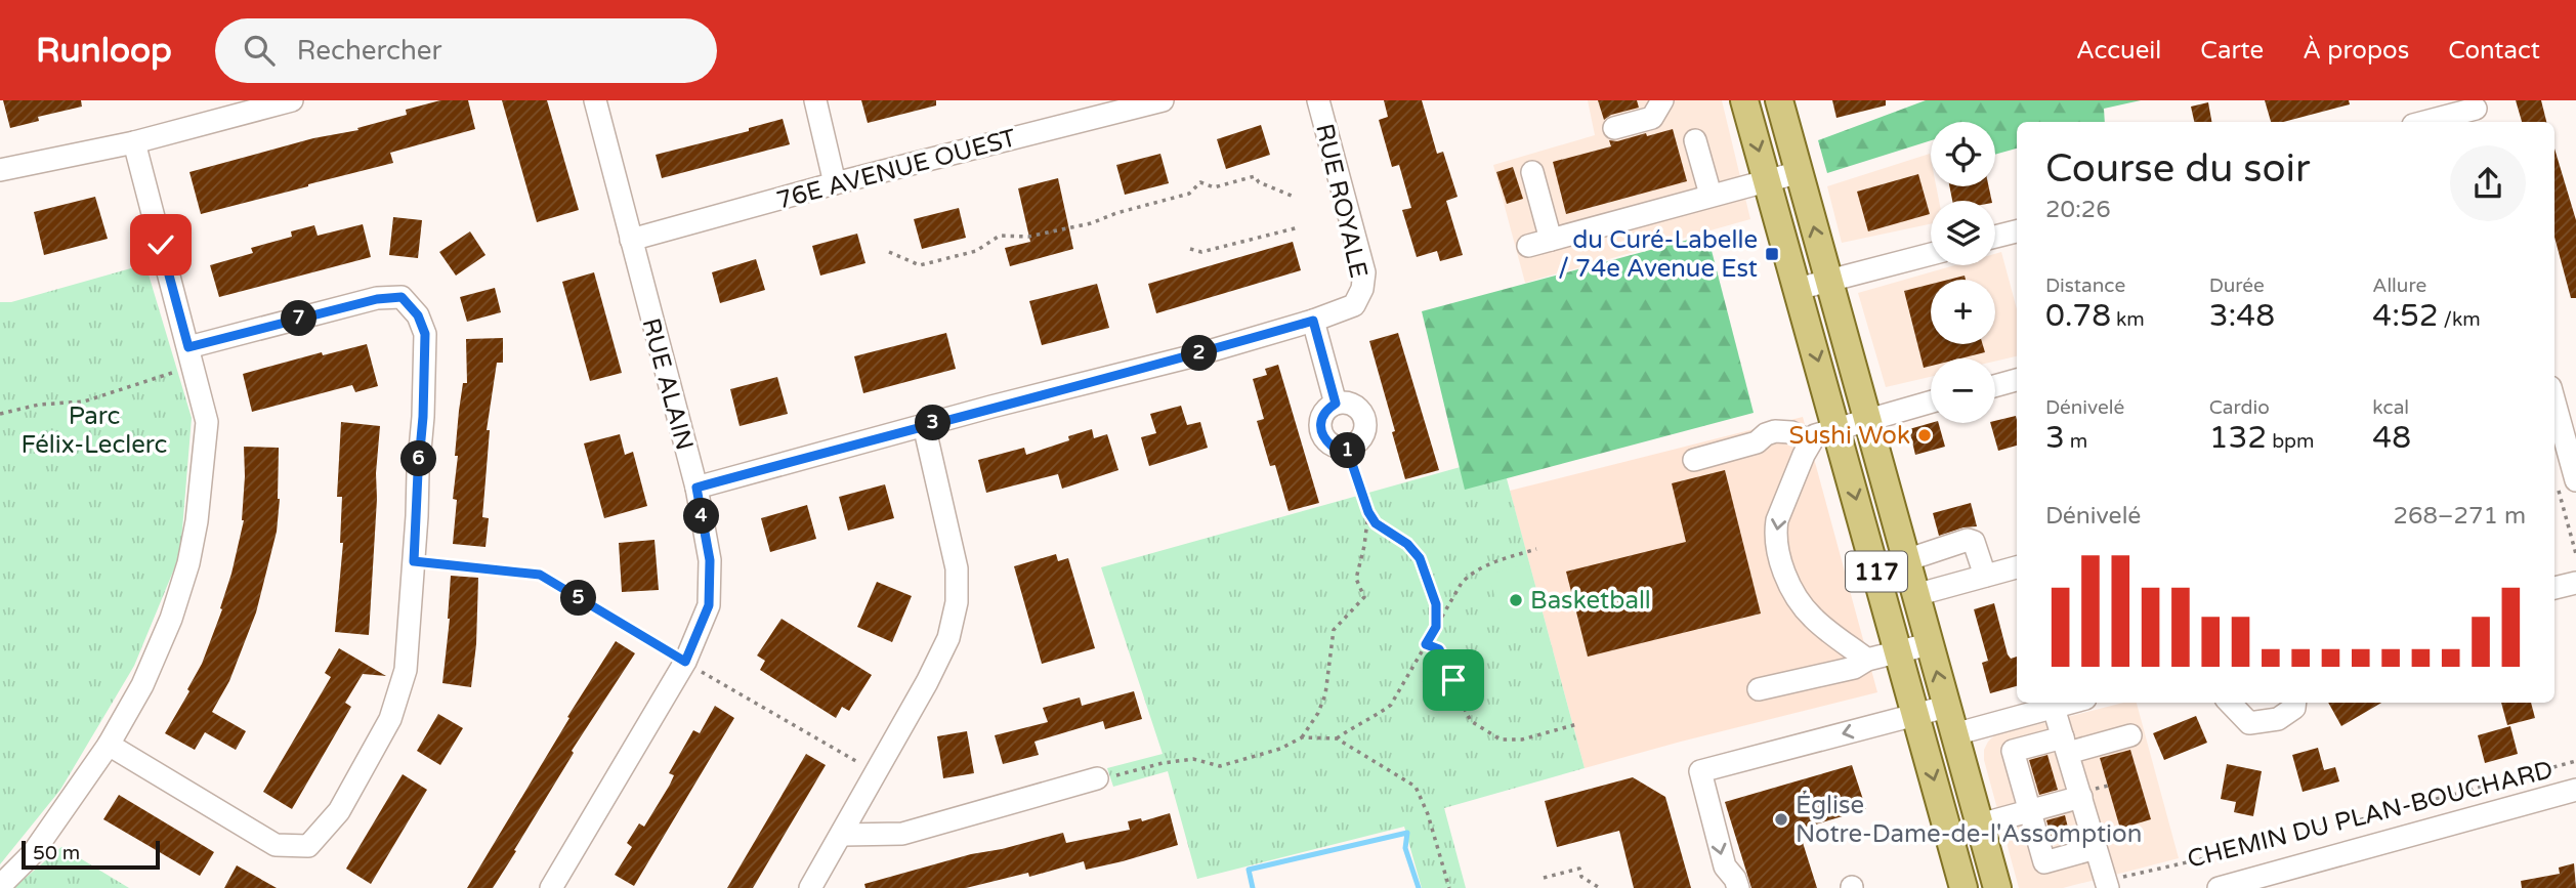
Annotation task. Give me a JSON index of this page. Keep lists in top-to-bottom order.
{
  "streets": {
    "main road": ["117"],
    "street": [
      "76E AVENUE OUEST",
      "RUE ROYALE",
      "RUE ALAIN",
      "CHEMIN DU PLAN-BOUCHARD"
    ]
  },
  "crossings": [
    ["76E AVENUE OUEST", "RUE ALAIN"],
    ["RUE ROYALE", "RUE ALAIN"]
  ],
  "parks": ["Parc Félix-Leclerc"],
  "places": {
    "transit": ["du Curé-Labelle / 74e Avenue Est"],
    "other": ["Sushi Wok", "Basketball", "Église Notre-Dame-de-l'Assomption"]
  },
  "scale_bar": "50 m",
  "page": {
    "header": "Runloop",
    "search": "Rechercher",
    "nav": [
      "Accueil",
      "Carte",
      "À propos",
      "Contact"
    ],
    "map_buttons": ["+", "−"],
    "heading": ["Course du soir", "20:26"],
    "stats": [
      ["Distance", "0.78 km"],
      ["Durée", "3:48"],
      ["Allure", "4:52 /km"],
      ["Dénivelé", "3 m"],
      ["Cardio", "132 bpm"],
      ["kcal", "48"]
    ],
    "pins": [
      "7",
      "2",
      "3",
      "1",
      "6",
      "4",
      "5"
    ],
    "chart": ["Dénivelé", "268–271 m"],
    "scale": "50 m"
  }
}
